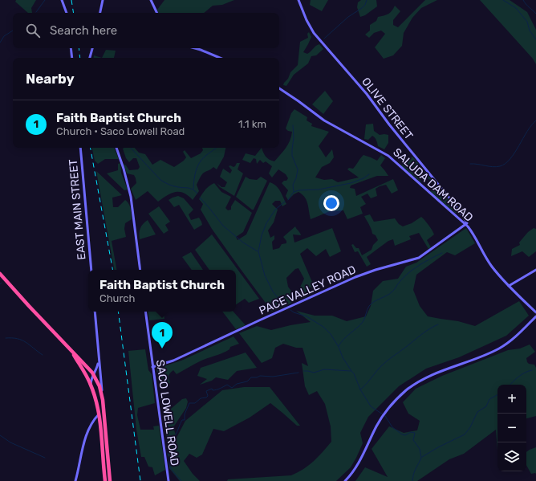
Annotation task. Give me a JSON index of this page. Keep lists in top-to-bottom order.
{
  "streets": {
    "street": [
      "OLIVE STREET",
      "SALUDA DAM ROAD",
      "EAST MAIN STREET",
      "PACE VALLEY ROAD",
      "SACO LOWELL ROAD"
    ]
  },
  "crossings": [
    ["OLIVE STREET", "SALUDA DAM ROAD"],
    ["OLIVE STREET", "PACE VALLEY ROAD"],
    ["SALUDA DAM ROAD", "PACE VALLEY ROAD"],
    ["PACE VALLEY ROAD", "SACO LOWELL ROAD"]
  ],
  "page": {
    "search": "Search here",
    "heading": "Nearby",
    "list": [
      {
        "mark": "1",
        "name": "Faith Baptist Church",
        "note": "Church · Saco Lowell Road",
        "value": "1.1 km"
      }
    ],
    "popup": ["Faith Baptist Church", "Church"],
    "pins": "1",
    "map_buttons": ["+", "−"]
  }
}
